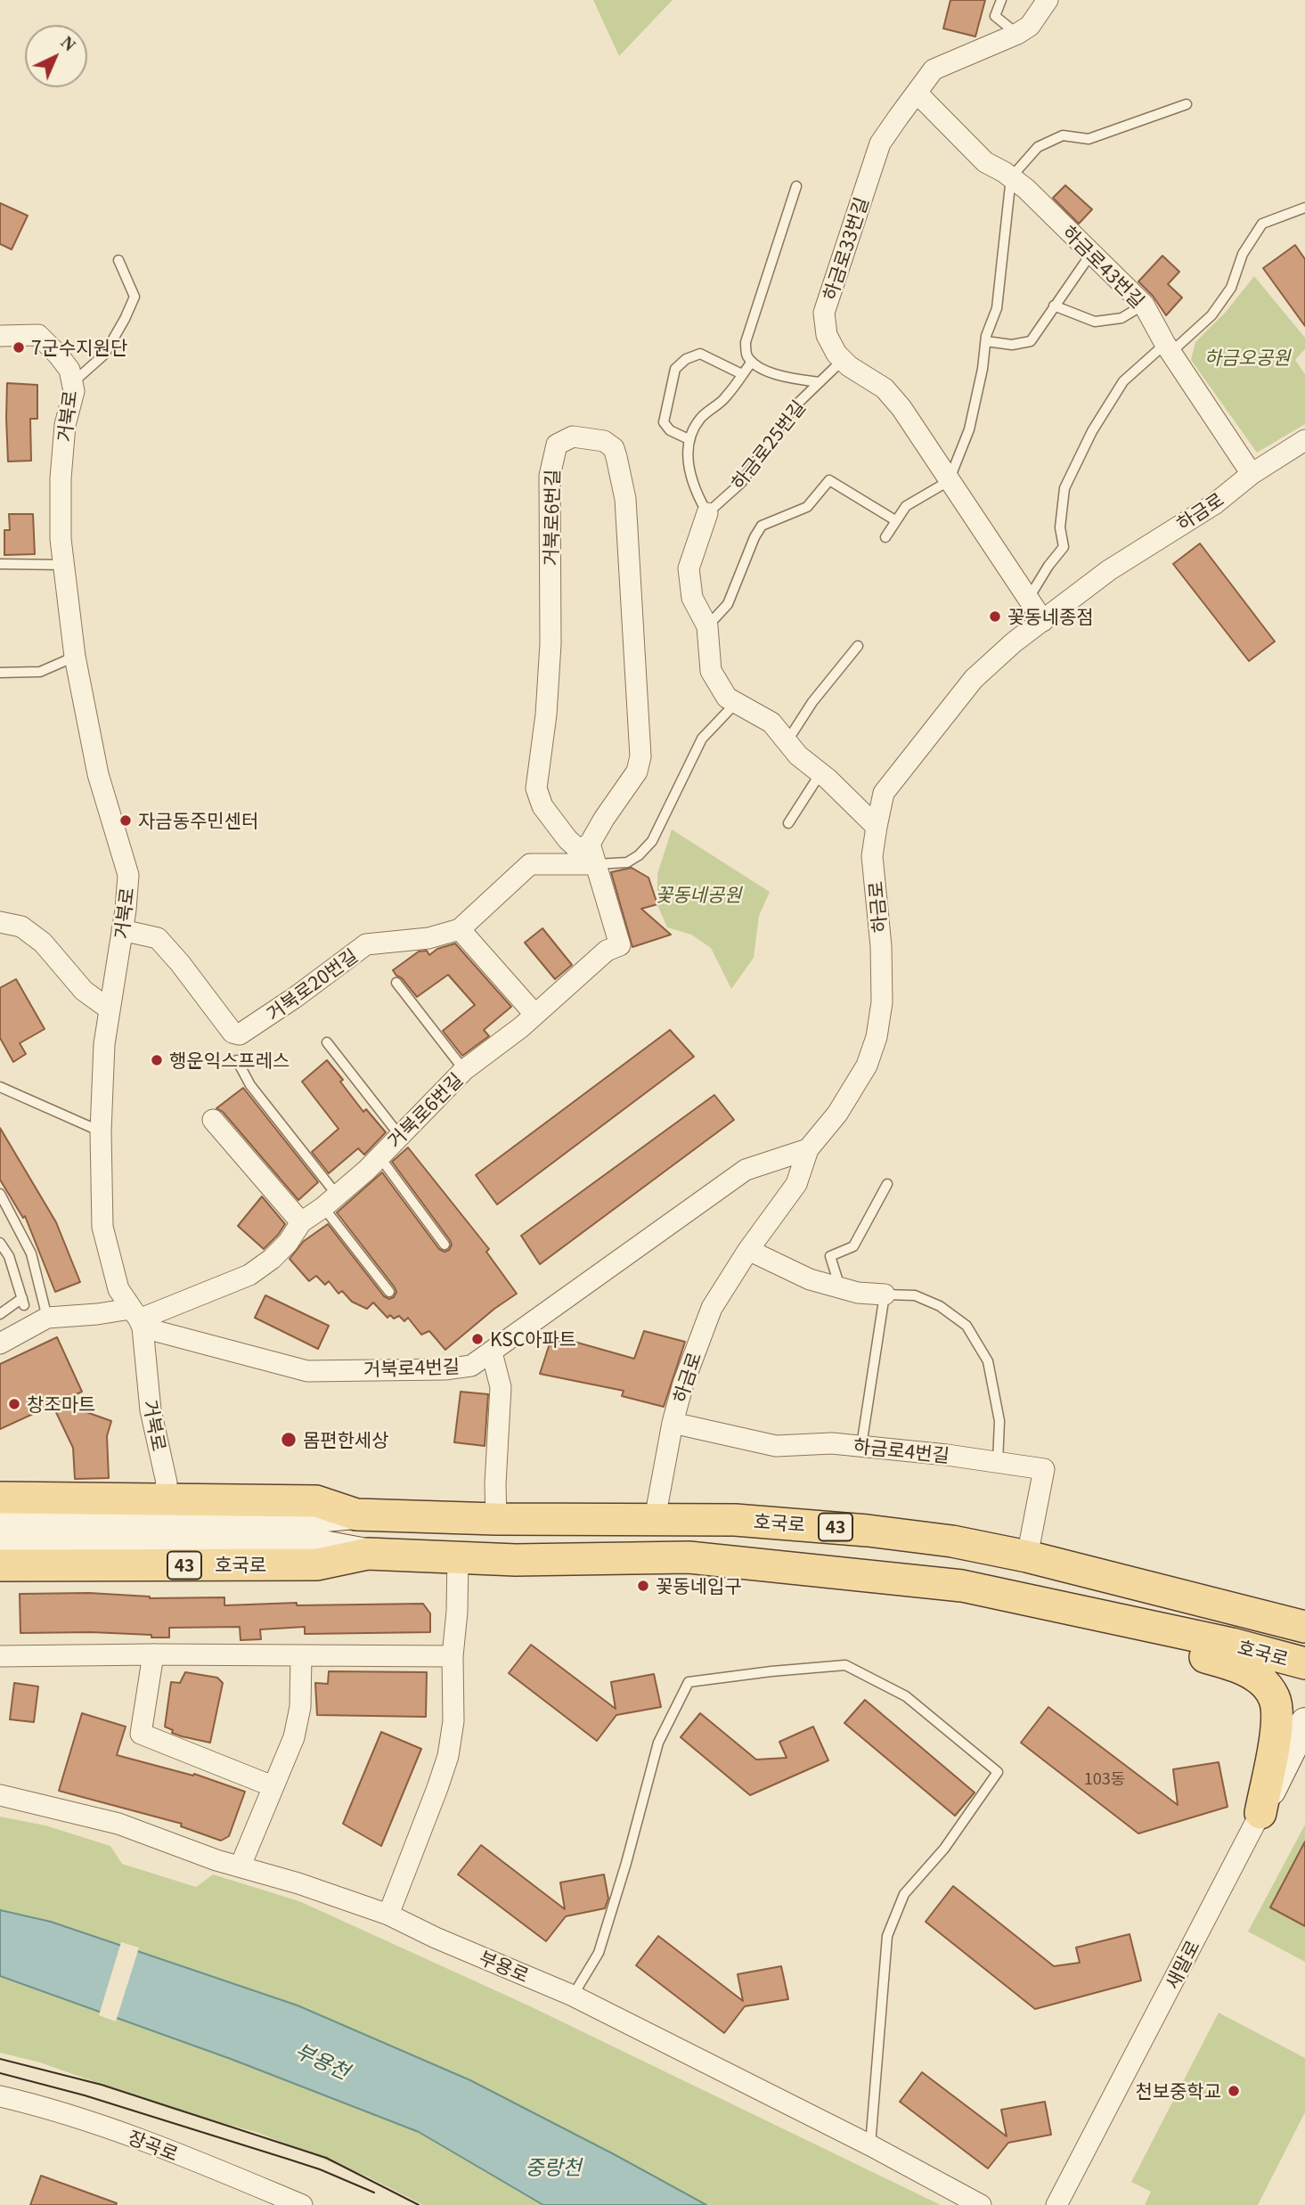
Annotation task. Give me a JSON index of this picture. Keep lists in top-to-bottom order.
{
  "streets": {
    "main road": ["호국로", "43"],
    "street": [
      "하금로33번길",
      "하금로43번길",
      "거북로",
      "하금로25번길",
      "하금로",
      "거북로6번길",
      "거북로20번길",
      "거북로4번길",
      "하금로4번길",
      "새말로",
      "부용로",
      "장곡로"
    ]
  },
  "crossings": [
    ["하금로33번길", "하금로43번길"],
    ["하금로33번길", "하금로25번길"],
    ["하금로33번길", "하금로"],
    ["하금로43번길", "하금로"],
    ["거북로", "거북로6번길"],
    ["거북로", "거북로20번길"],
    ["거북로", "거북로4번길"],
    ["거북로", "호국로"],
    ["하금로25번길", "하금로"],
    ["하금로25번길", "거북로20번길"],
    ["하금로", "거북로4번길"],
    ["하금로", "하금로4번길"],
    ["하금로", "호국로"],
    ["거북로6번길", "거북로20번길"],
    ["거북로6번길", "거북로4번길"],
    ["하금로4번길", "호국로"]
  ],
  "water": ["부용천", "중랑천"],
  "parks": ["하금오공원", "꽃동네공원"],
  "places": [
    "7군수지원단",
    "꽃동네종점",
    "자금동주민센터",
    "행운익스프레스",
    "KSC아파트",
    "창조마트",
    "몸편한세상",
    "꽃동네입구",
    "천보중학교"
  ],
  "house_numbers": ["103동"],
  "north": "top right"
}
